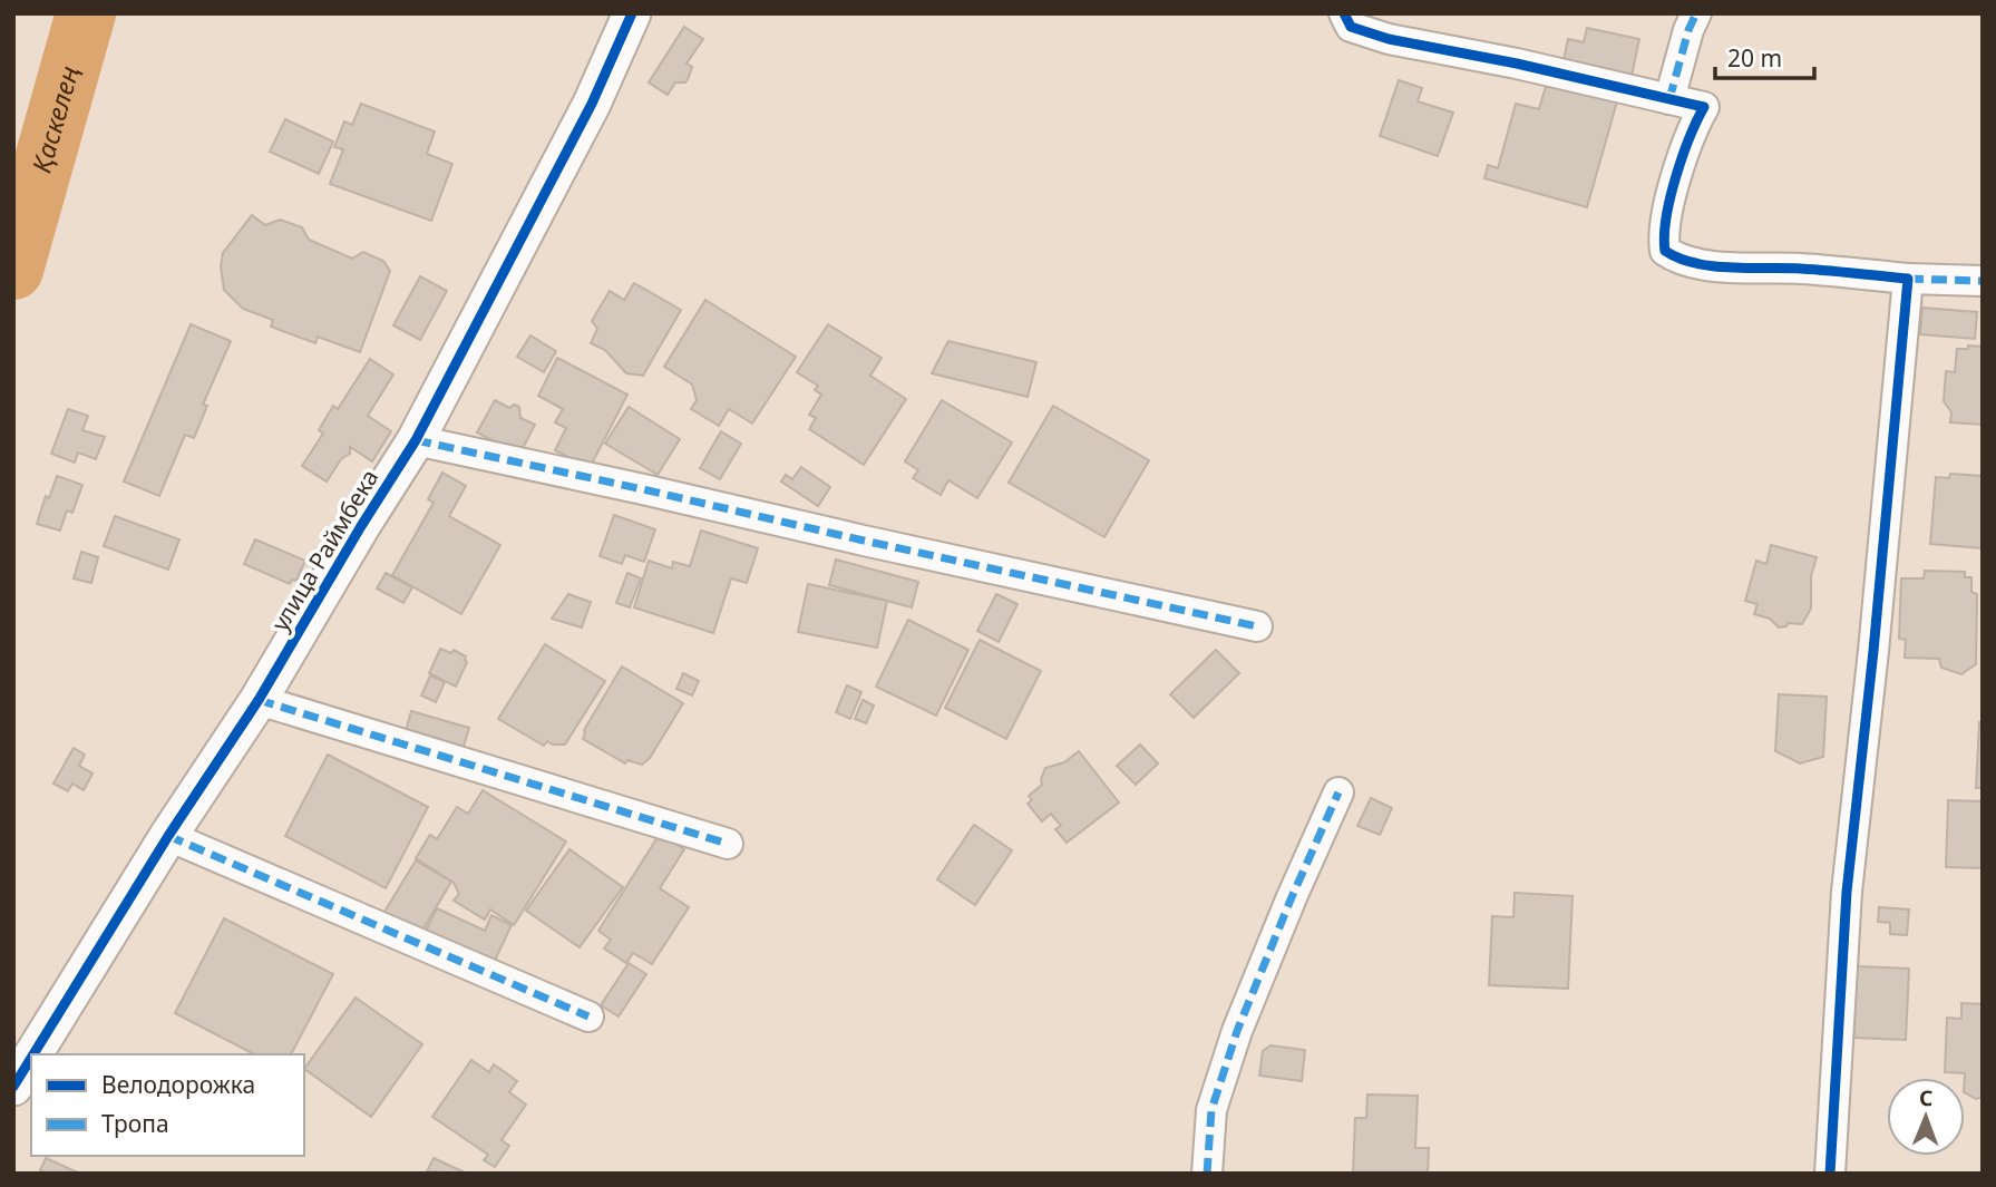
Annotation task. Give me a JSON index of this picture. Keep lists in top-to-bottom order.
{
  "streets": {
    "street": ["улица Раймбека"]
  },
  "water": ["Қаскелең"],
  "legend": ["Велодорожка", "Тропа"],
  "scale_bar": "20 m",
  "north": "top"
}
